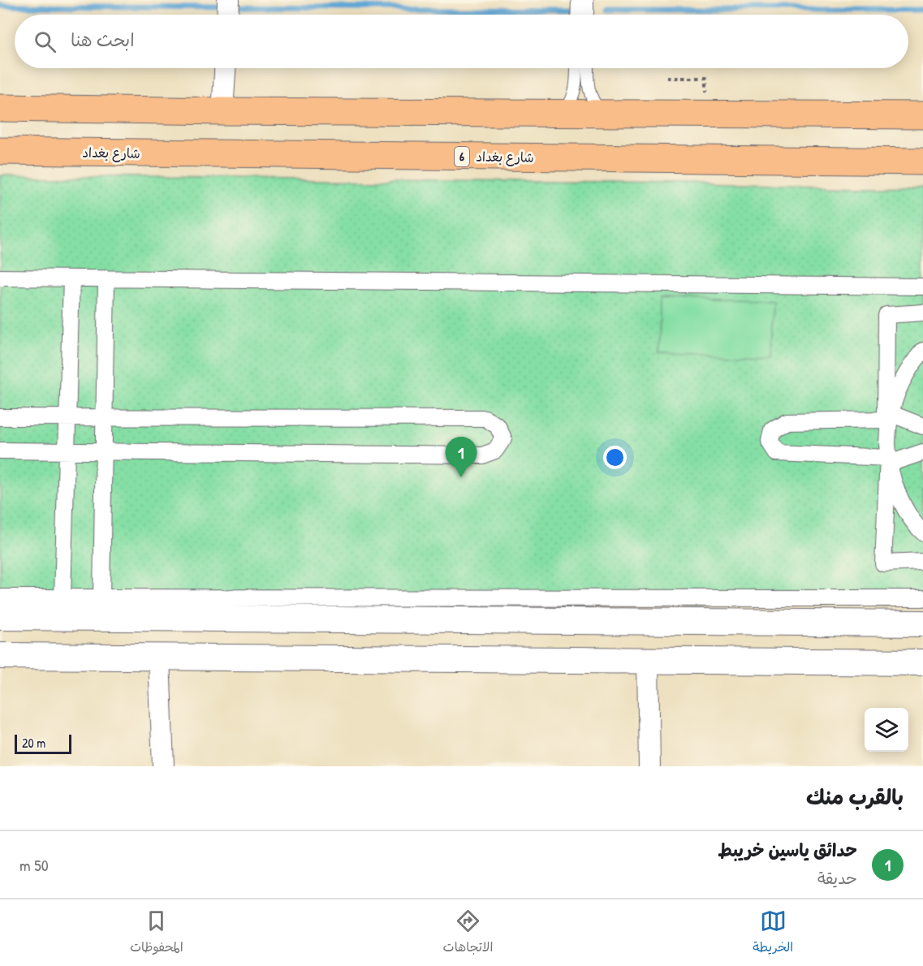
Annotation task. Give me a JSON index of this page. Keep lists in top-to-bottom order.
{
  "streets": {
    "highway": ["شارع بغداد", "6"]
  },
  "scale_bar": "20 m",
  "page": {
    "search": "ابحث هنا",
    "pins": "1",
    "scale": "20 m",
    "heading": "بالقرب منك",
    "list": [
      {
        "mark": "1",
        "name": "حدائق ياسين خريبط",
        "note": "حديقة",
        "value": "50 m"
      }
    ],
    "nav": ["الخريطة", "الاتجاهات", "المحفوظات"]
  }
}
